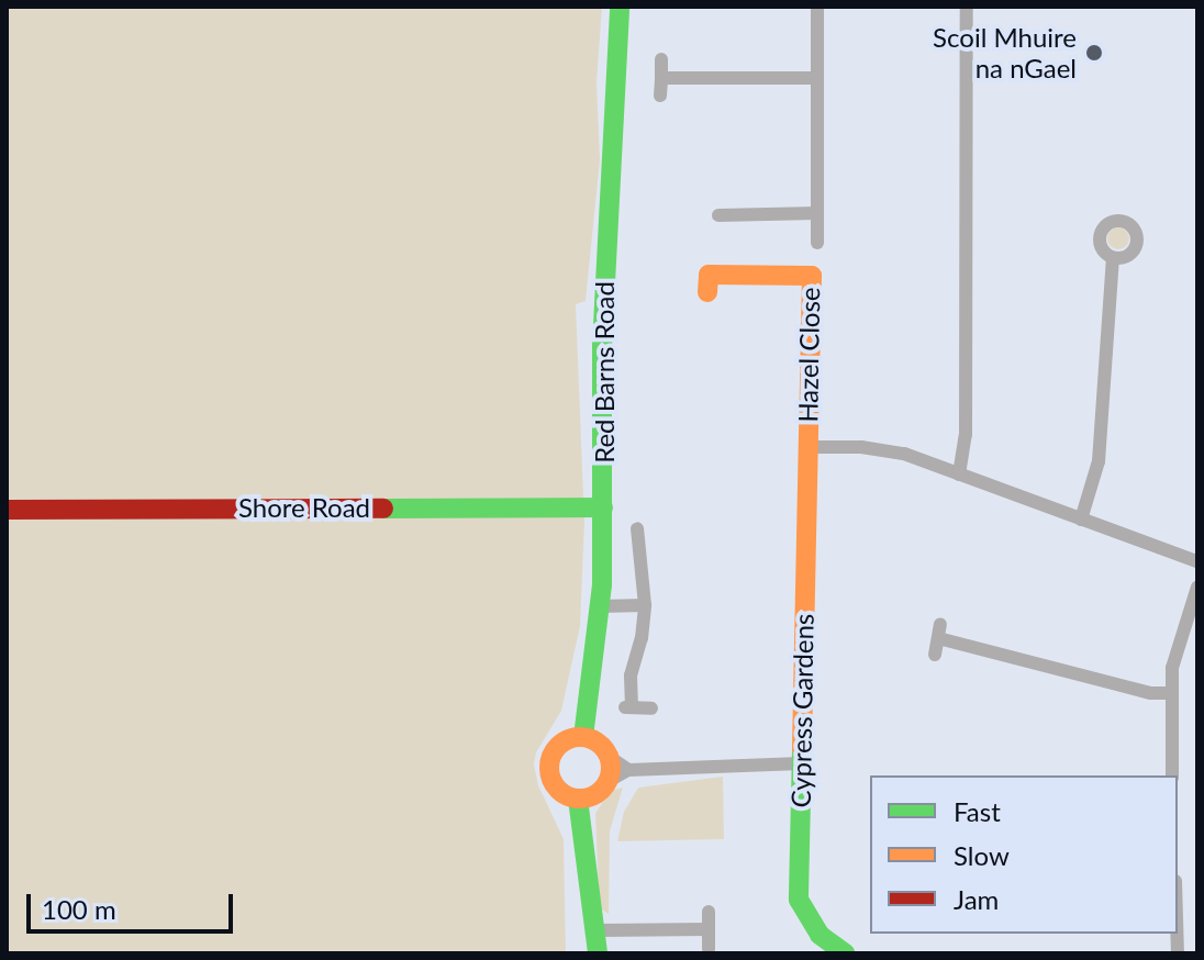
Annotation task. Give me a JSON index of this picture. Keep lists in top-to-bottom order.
{
  "streets": {
    "street": [
      "Hazel Close",
      "Red Barns Road",
      "Shore Road",
      "Cypress Gardens"
    ]
  },
  "crossings": [
    ["Hazel Close", "Cypress Gardens"],
    ["Red Barns Road", "Shore Road"]
  ],
  "places": ["Scoil Mhuire na nGael"],
  "legend": ["Fast", "Slow", "Jam"],
  "scale_bar": "100 m"
}
